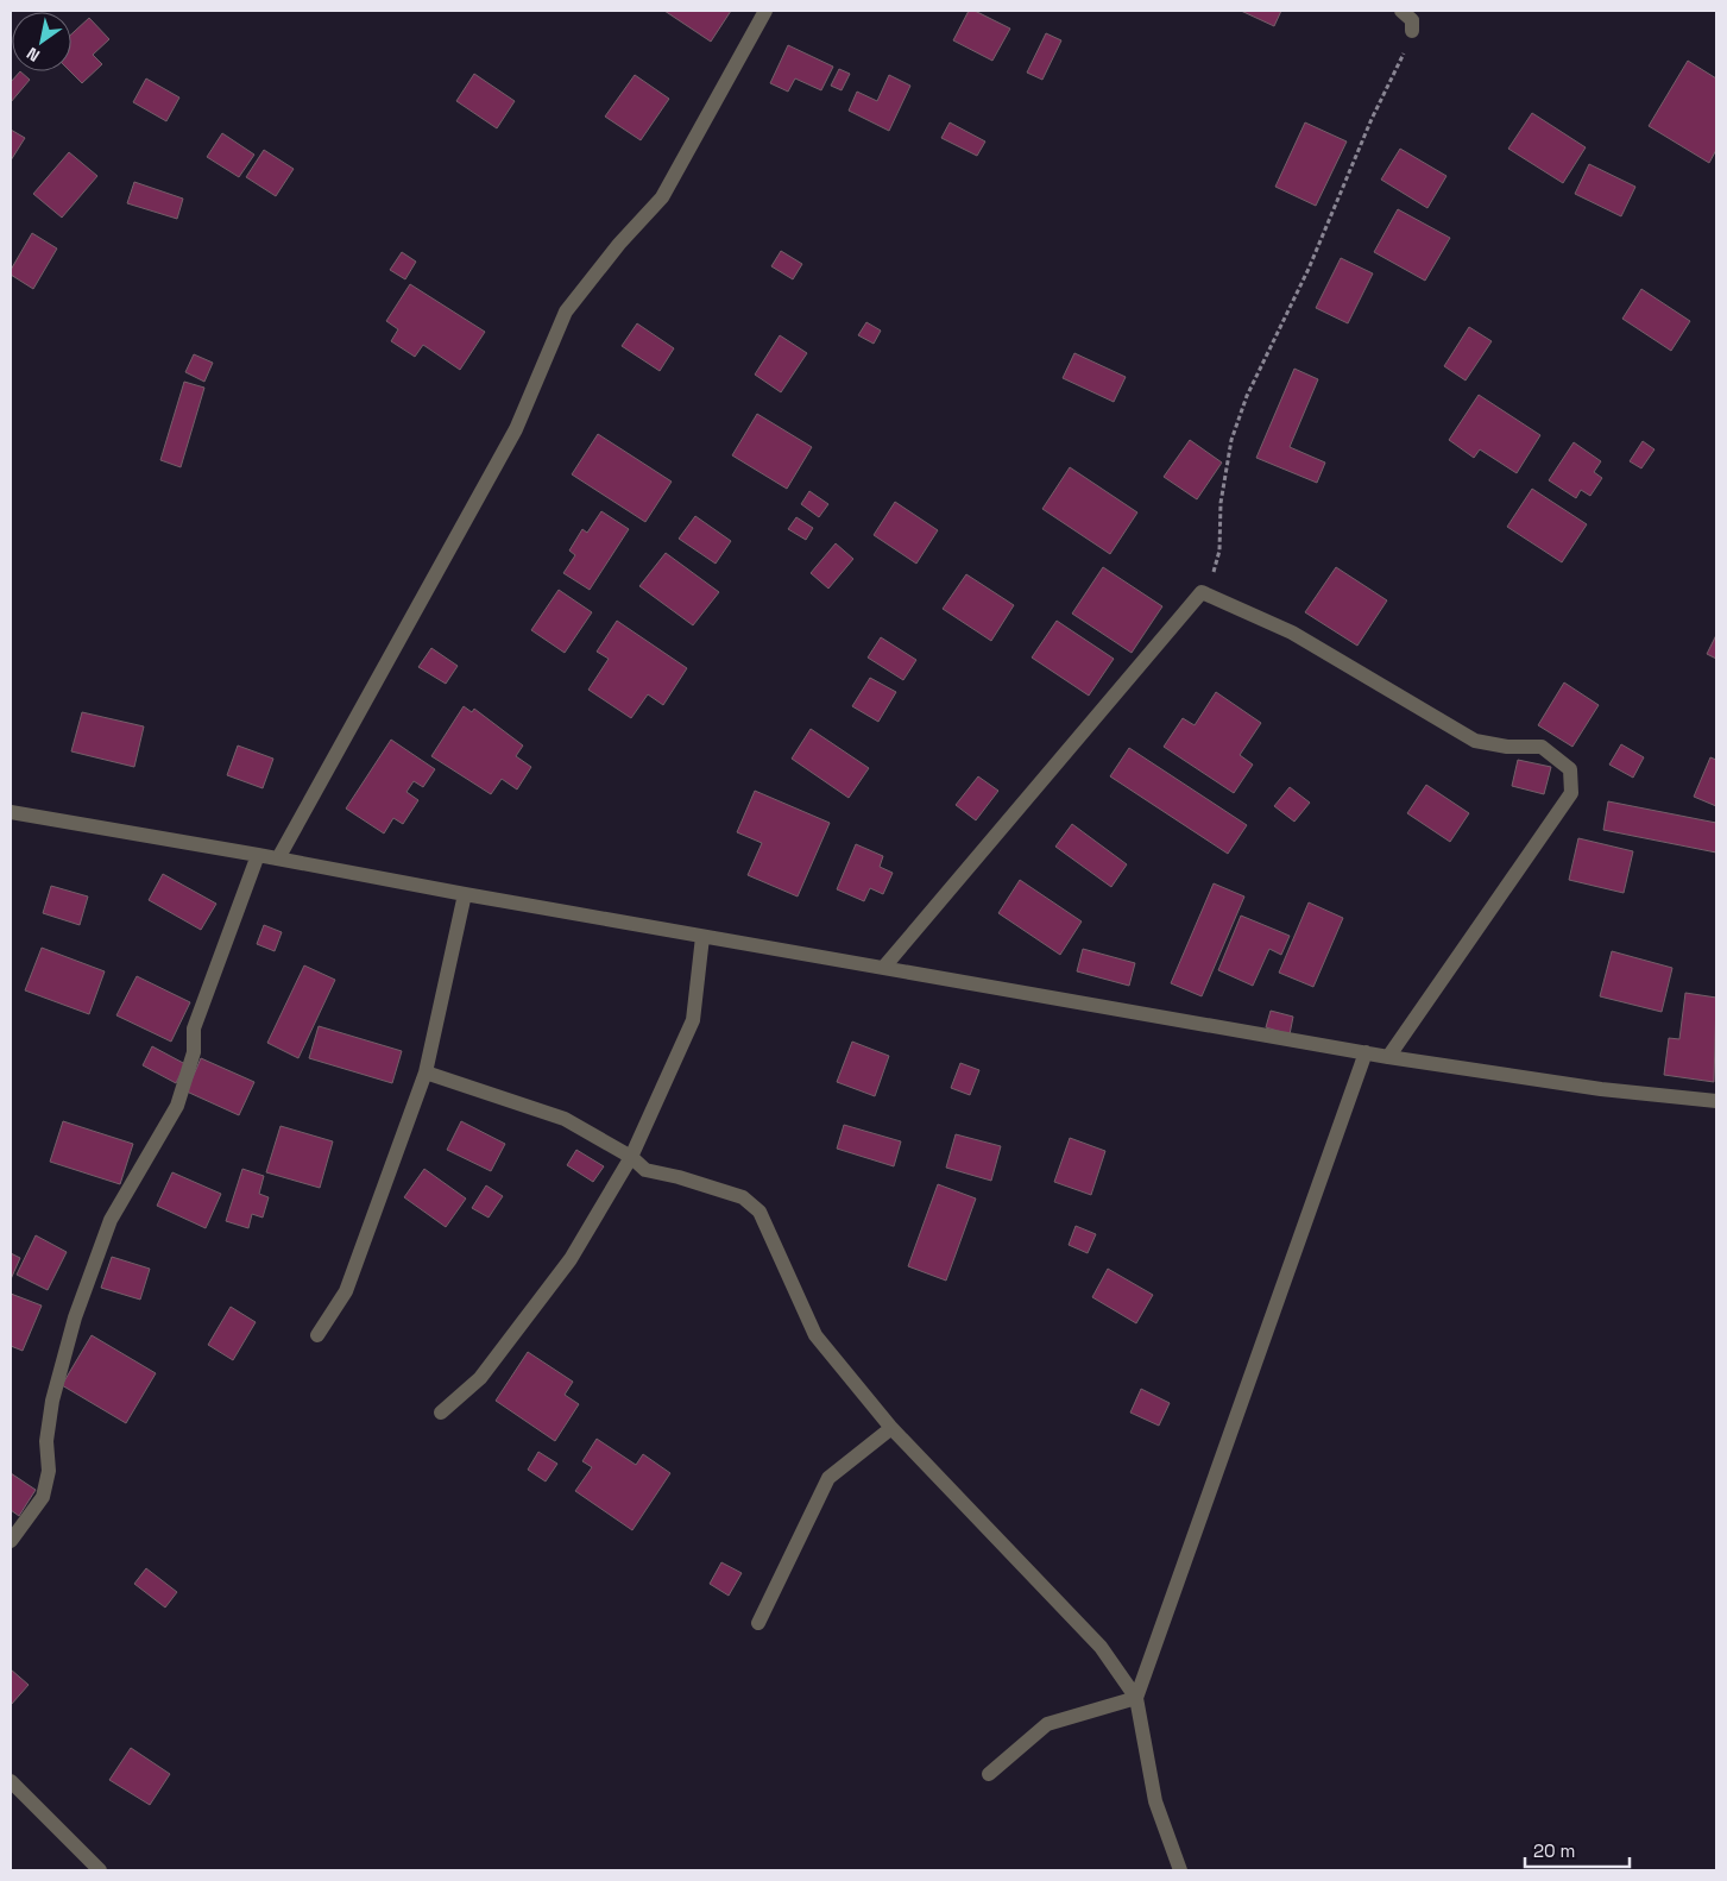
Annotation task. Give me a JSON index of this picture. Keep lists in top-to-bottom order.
{
  "scale_bar": "20 m",
  "north": "bottom left"
}
